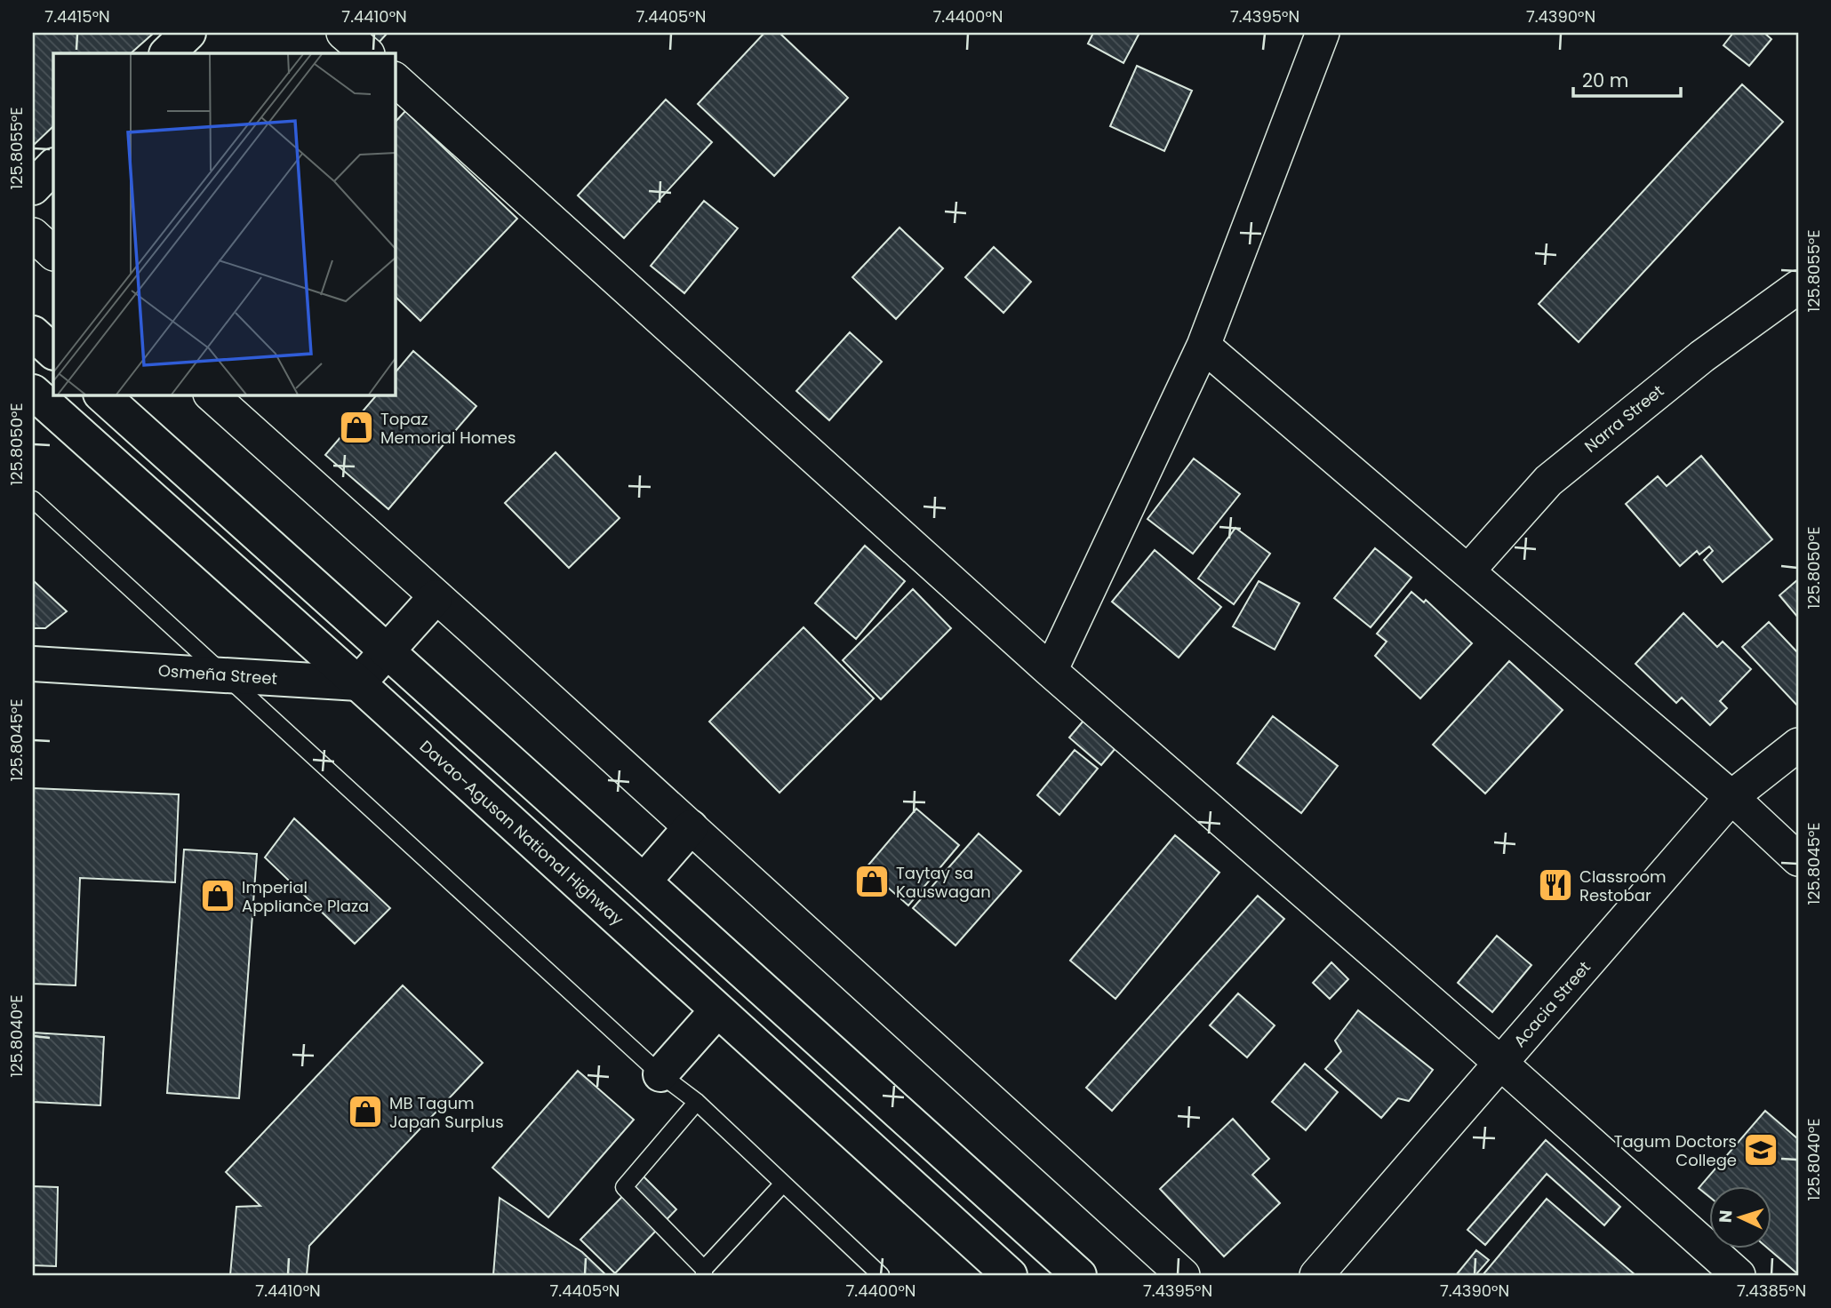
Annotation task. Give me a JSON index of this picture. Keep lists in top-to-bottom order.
{
  "streets": {
    "main road": ["Osmeña Street", "Davao-Agusan National Highway"],
    "street": ["Narra Street", "Acacia Street"]
  },
  "crossings": [
    ["Osmeña Street", "Davao-Agusan National Highway"]
  ],
  "places": {
    "shop": [
      "Topaz Memorial Homes",
      "Taytay sa Kauswagan",
      "Imperial Appliance Plaza",
      "MB Tagum Japan Surplus"
    ],
    "restaurant": ["Classroom Restobar"],
    "school or university": ["Tagum Doctors College"]
  },
  "scale_bar": "20 m",
  "north": "left",
  "coordinates": [
    "7.4415°N",
    "7.4410°N",
    "7.4405°N",
    "7.4400°N",
    "7.4395°N",
    "7.4390°N",
    "125.8055°E",
    "125.8050°E",
    "125.8045°E",
    "125.8040°E",
    "7.4385°N"
  ]
}
